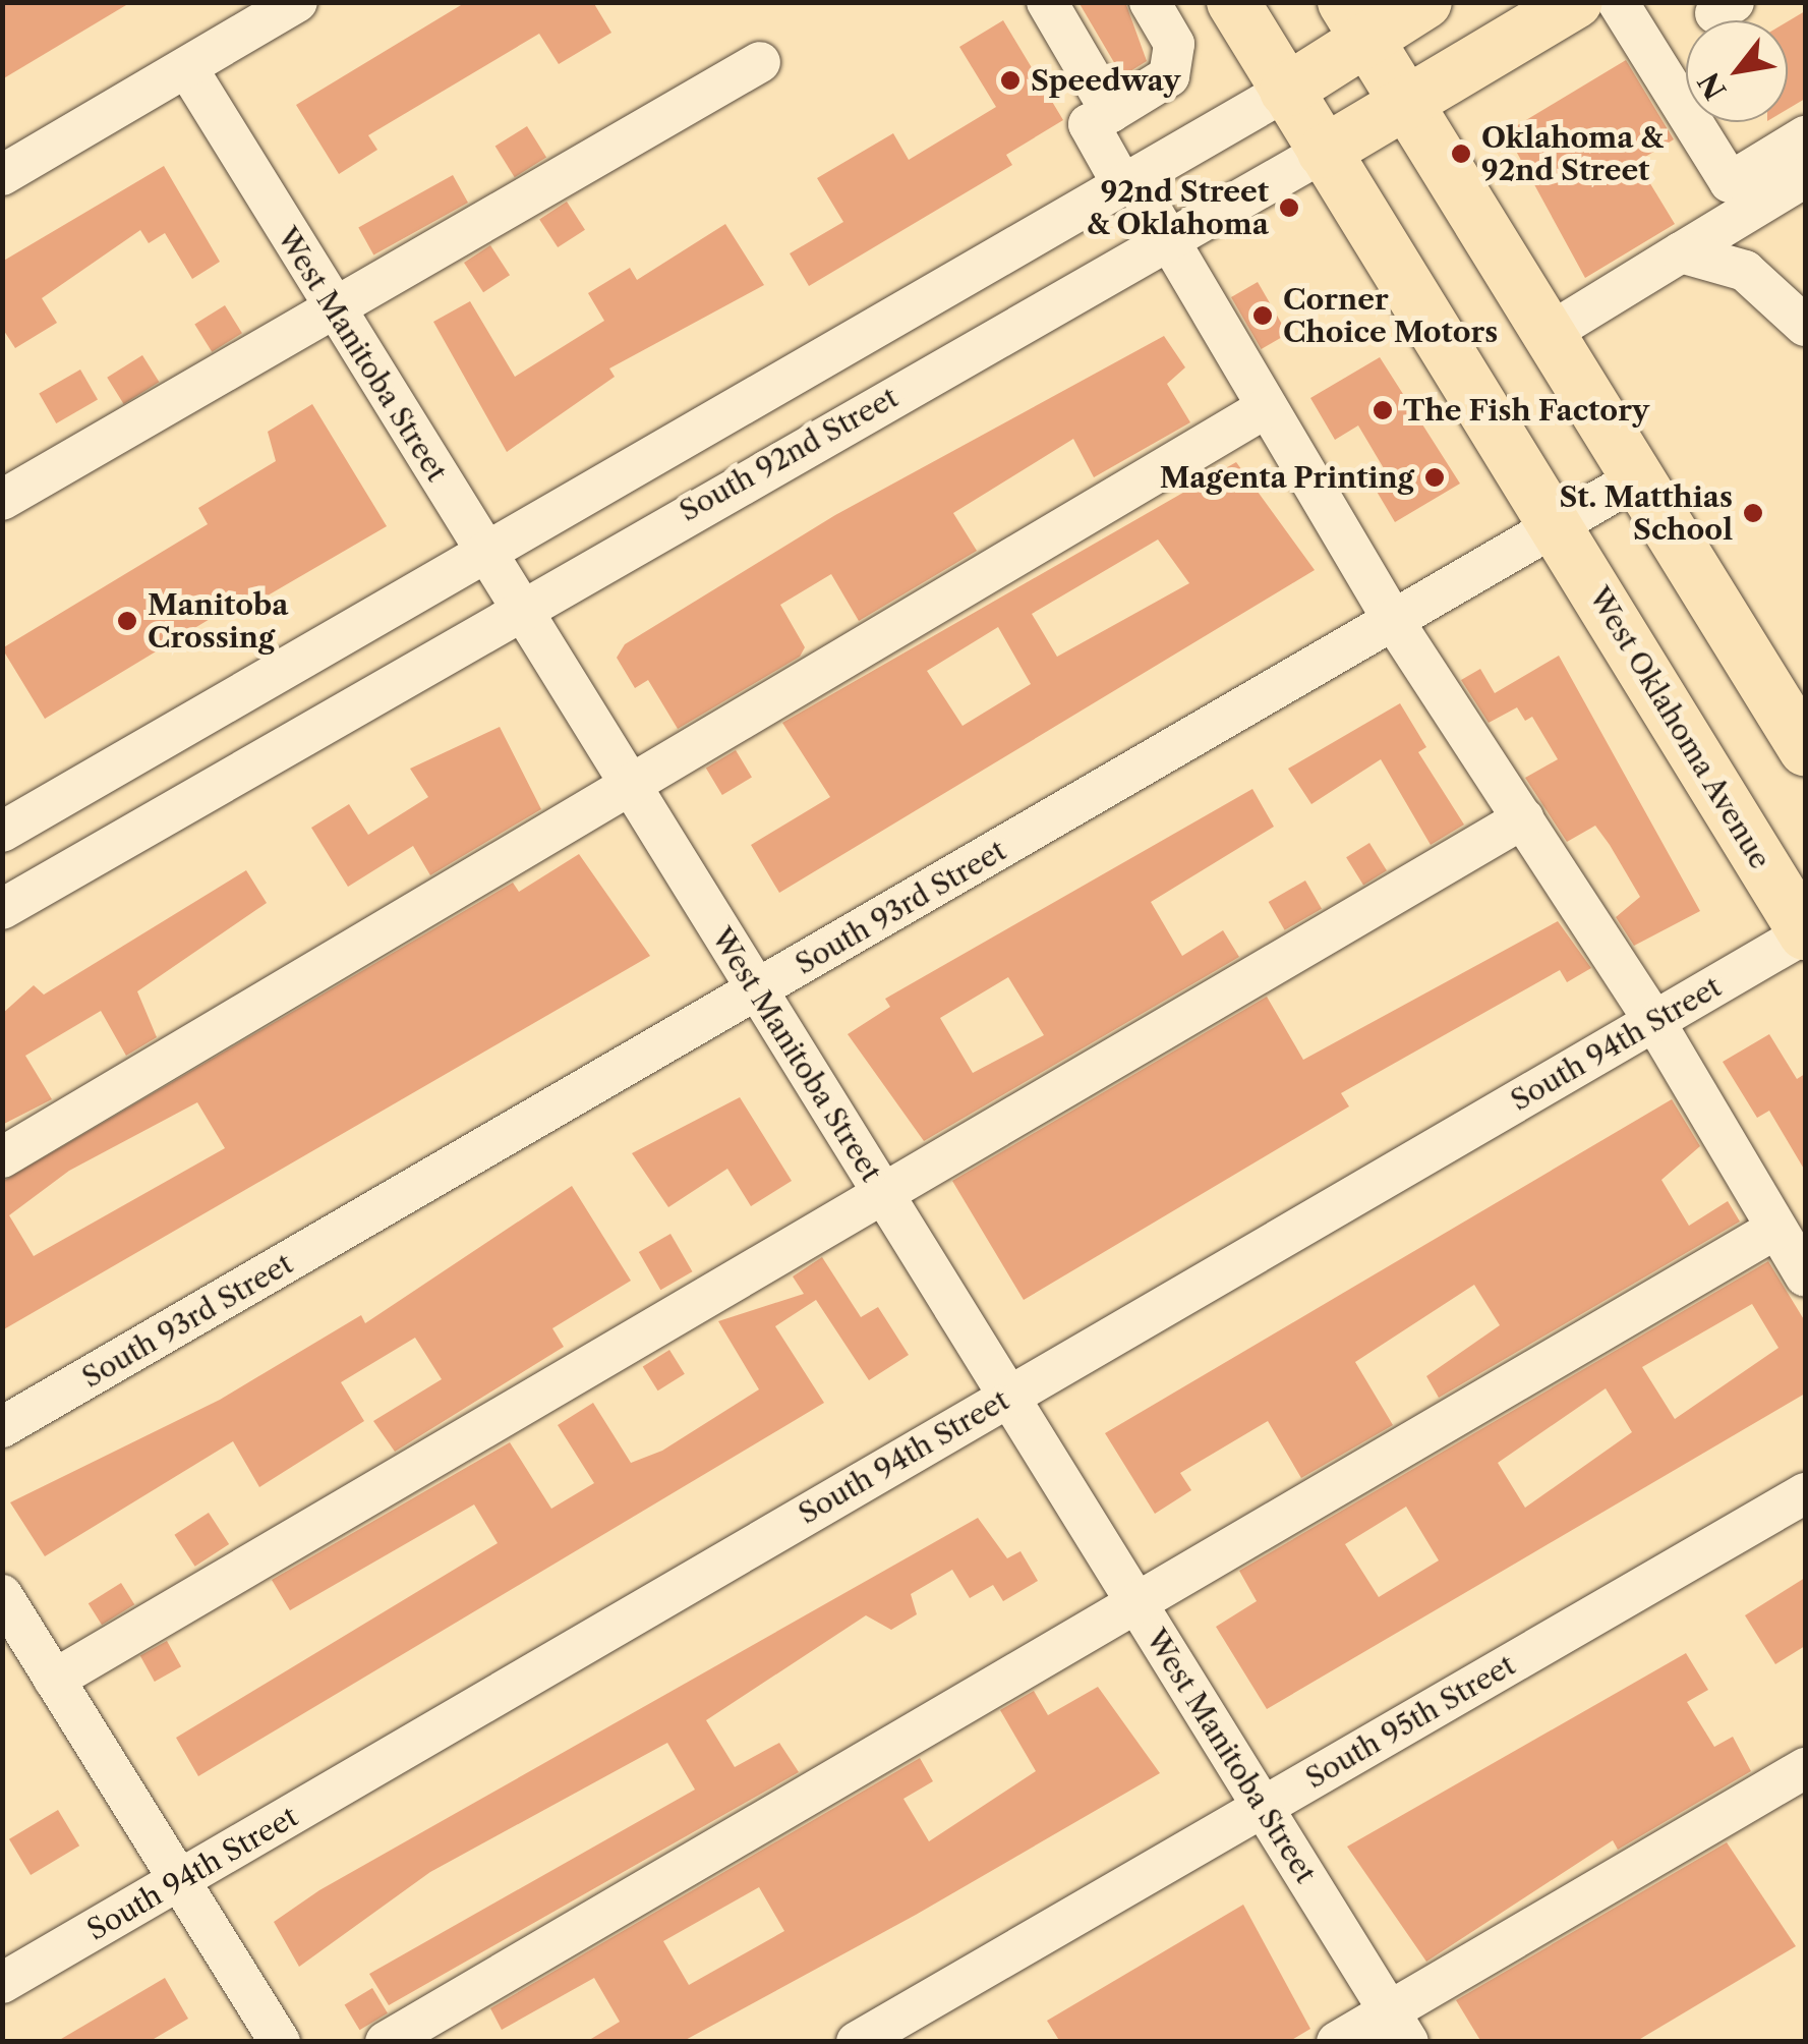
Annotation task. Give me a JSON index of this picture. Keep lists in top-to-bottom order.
{
  "streets": {
    "main road": ["South 92nd Street", "West Oklahoma Avenue"],
    "street": [
      "West Manitoba Street",
      "South 93rd Street",
      "South 94th Street",
      "South 95th Street"
    ]
  },
  "crossings": [
    ["West Manitoba Street", "South 92nd Street"],
    ["West Manitoba Street", "South 93rd Street"],
    ["West Manitoba Street", "South 94th Street"],
    ["West Manitoba Street", "South 95th Street"],
    ["South 92nd Street", "West Oklahoma Avenue"],
    ["West Oklahoma Avenue", "South 93rd Street"],
    ["West Oklahoma Avenue", "South 94th Street"]
  ],
  "places": [
    "Speedway",
    "Oklahoma & 92nd Street",
    "92nd Street & Oklahoma",
    "Corner Choice Motors",
    "The Fish Factory",
    "Magenta Printing",
    "St. Matthias School",
    "Manitoba Crossing"
  ],
  "north": "bottom left"
}
